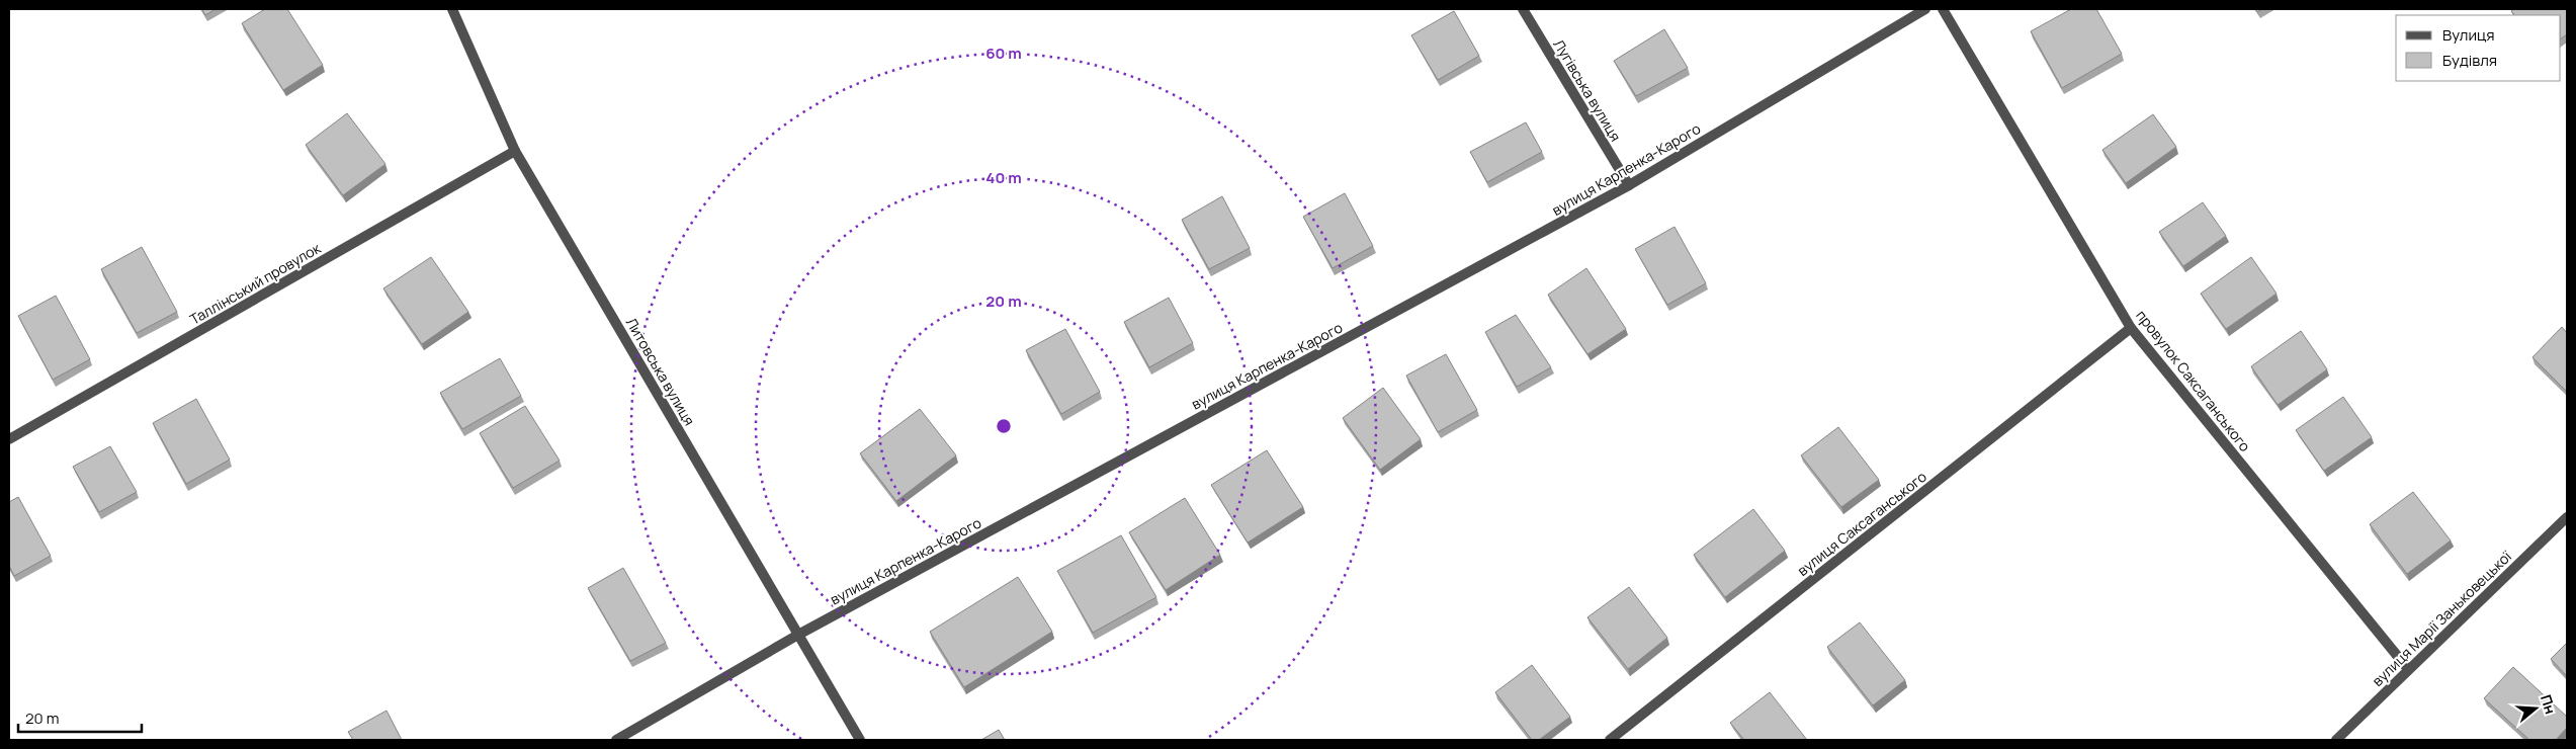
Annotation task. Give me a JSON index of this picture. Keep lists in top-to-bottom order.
{
  "streets": {
    "street": [
      "Лугівська вулиця",
      "вулиця Карпенка-Карого",
      "Таллінський провулок",
      "Литовська вулиця",
      "провулок Саксаганського",
      "вулиця Саксаганського",
      "вулиця Марії Заньковецької"
    ]
  },
  "crossings": [
    ["Лугівська вулиця", "вулиця Карпенка-Карого"],
    ["вулиця Карпенка-Карого", "Литовська вулиця"],
    ["Таллінський провулок", "Литовська вулиця"],
    ["провулок Саксаганського", "вулиця Саксаганського"],
    ["провулок Саксаганського", "вулиця Марії Заньковецької"]
  ],
  "legend": ["Вулиця", "Будівля"],
  "scale_bar": "20 m",
  "north": "right",
  "rings": ["60 m", "40 m", "20 m"]
}
